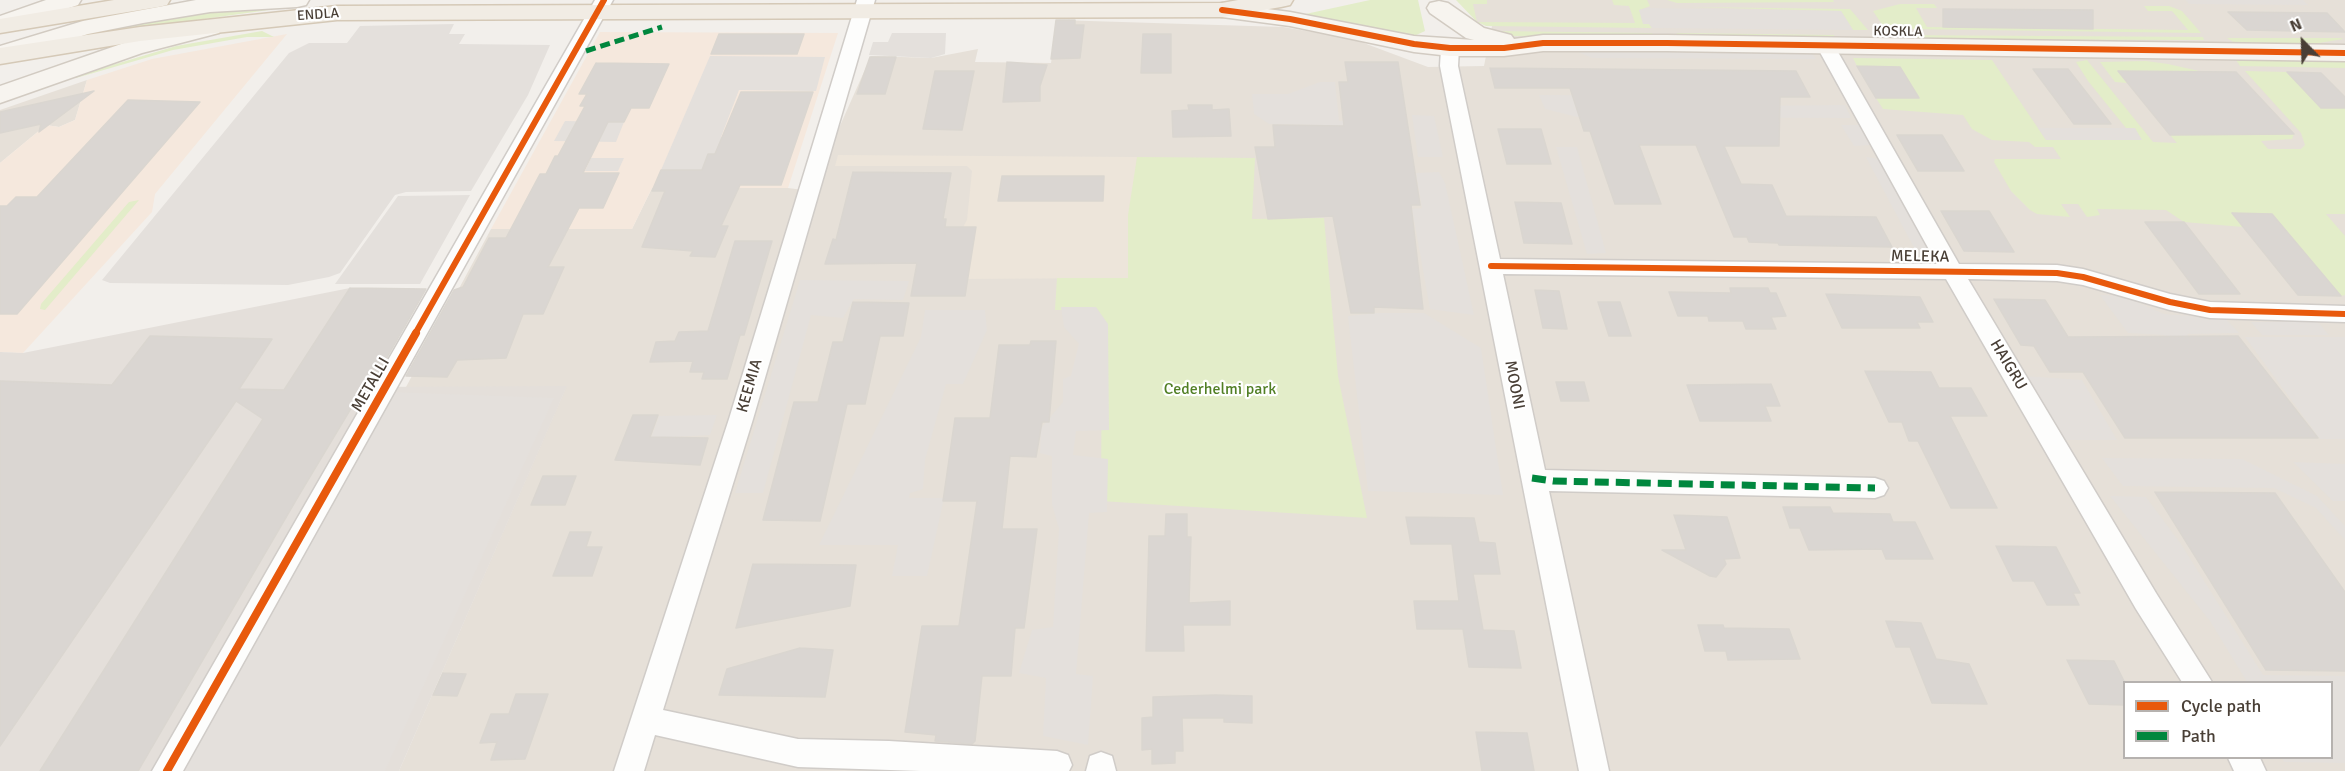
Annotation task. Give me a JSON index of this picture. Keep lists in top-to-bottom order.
{
  "streets": {
    "main road": ["ENDLA"],
    "street": [
      "KOSKLA",
      "MELEKA",
      "HAIGRU",
      "METALLI",
      "MOONI",
      "KEEMIA"
    ]
  },
  "crossings": [
    ["ENDLA", "KOSKLA"],
    ["ENDLA", "METALLI"],
    ["ENDLA", "KEEMIA"],
    ["KOSKLA", "HAIGRU"],
    ["KOSKLA", "MOONI"],
    ["MELEKA", "HAIGRU"],
    ["MELEKA", "MOONI"]
  ],
  "parks": ["Cederhelmi park"],
  "legend": ["Cycle path", "Path"],
  "north": "top left"
}
